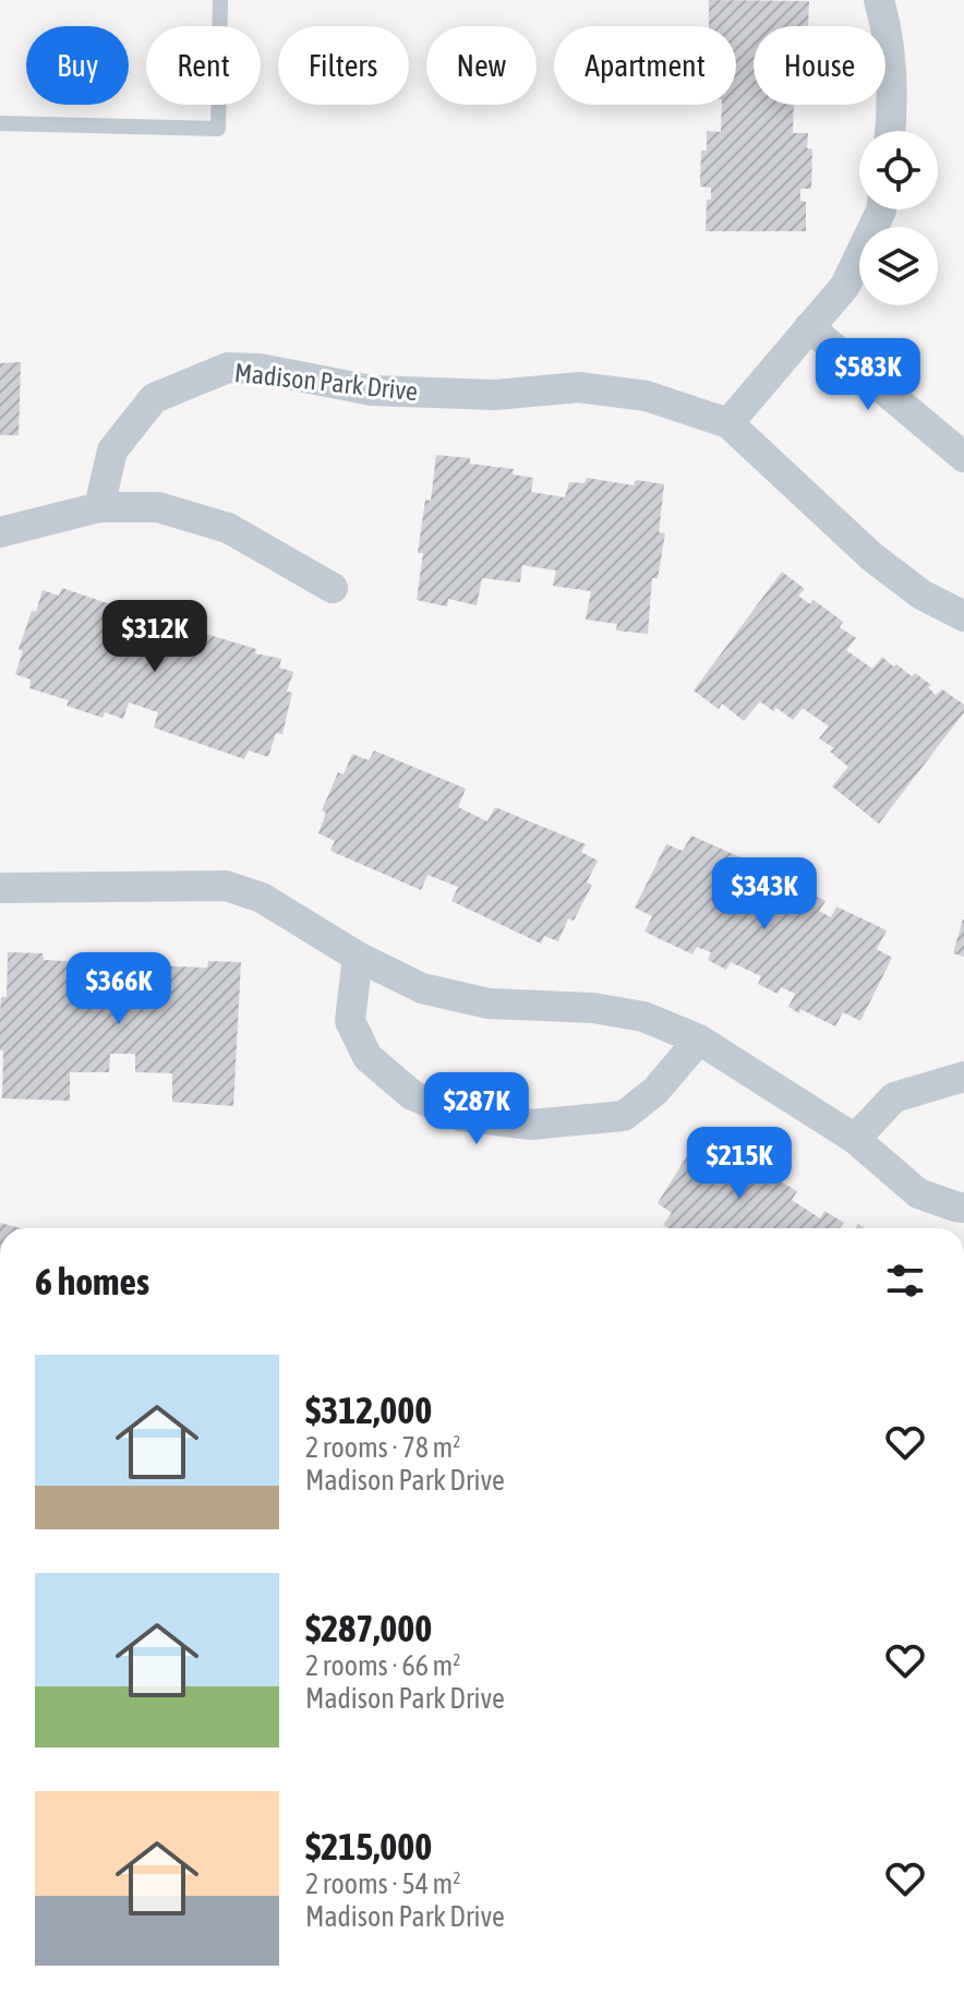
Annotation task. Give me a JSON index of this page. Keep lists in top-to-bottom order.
{
  "streets": {
    "street": ["Madison Park Drive"]
  },
  "page": {
    "chip": [
      "Buy",
      "Rent",
      "Filters",
      "New",
      "Apartment",
      "House"
    ],
    "price": [
      "$583K",
      "$312K",
      "$343K",
      "$366K",
      "$287K",
      "$215K"
    ],
    "heading": "6 homes",
    "list": [
      {
        "name": "$312,000",
        "note": "2 rooms · 78 m² · Madison Park Drive"
      },
      {
        "name": "$287,000",
        "note": "2 rooms · 66 m² · Madison Park Drive"
      },
      {
        "name": "$215,000",
        "note": "2 rooms · 54 m² · Madison Park Drive"
      }
    ]
  }
}
